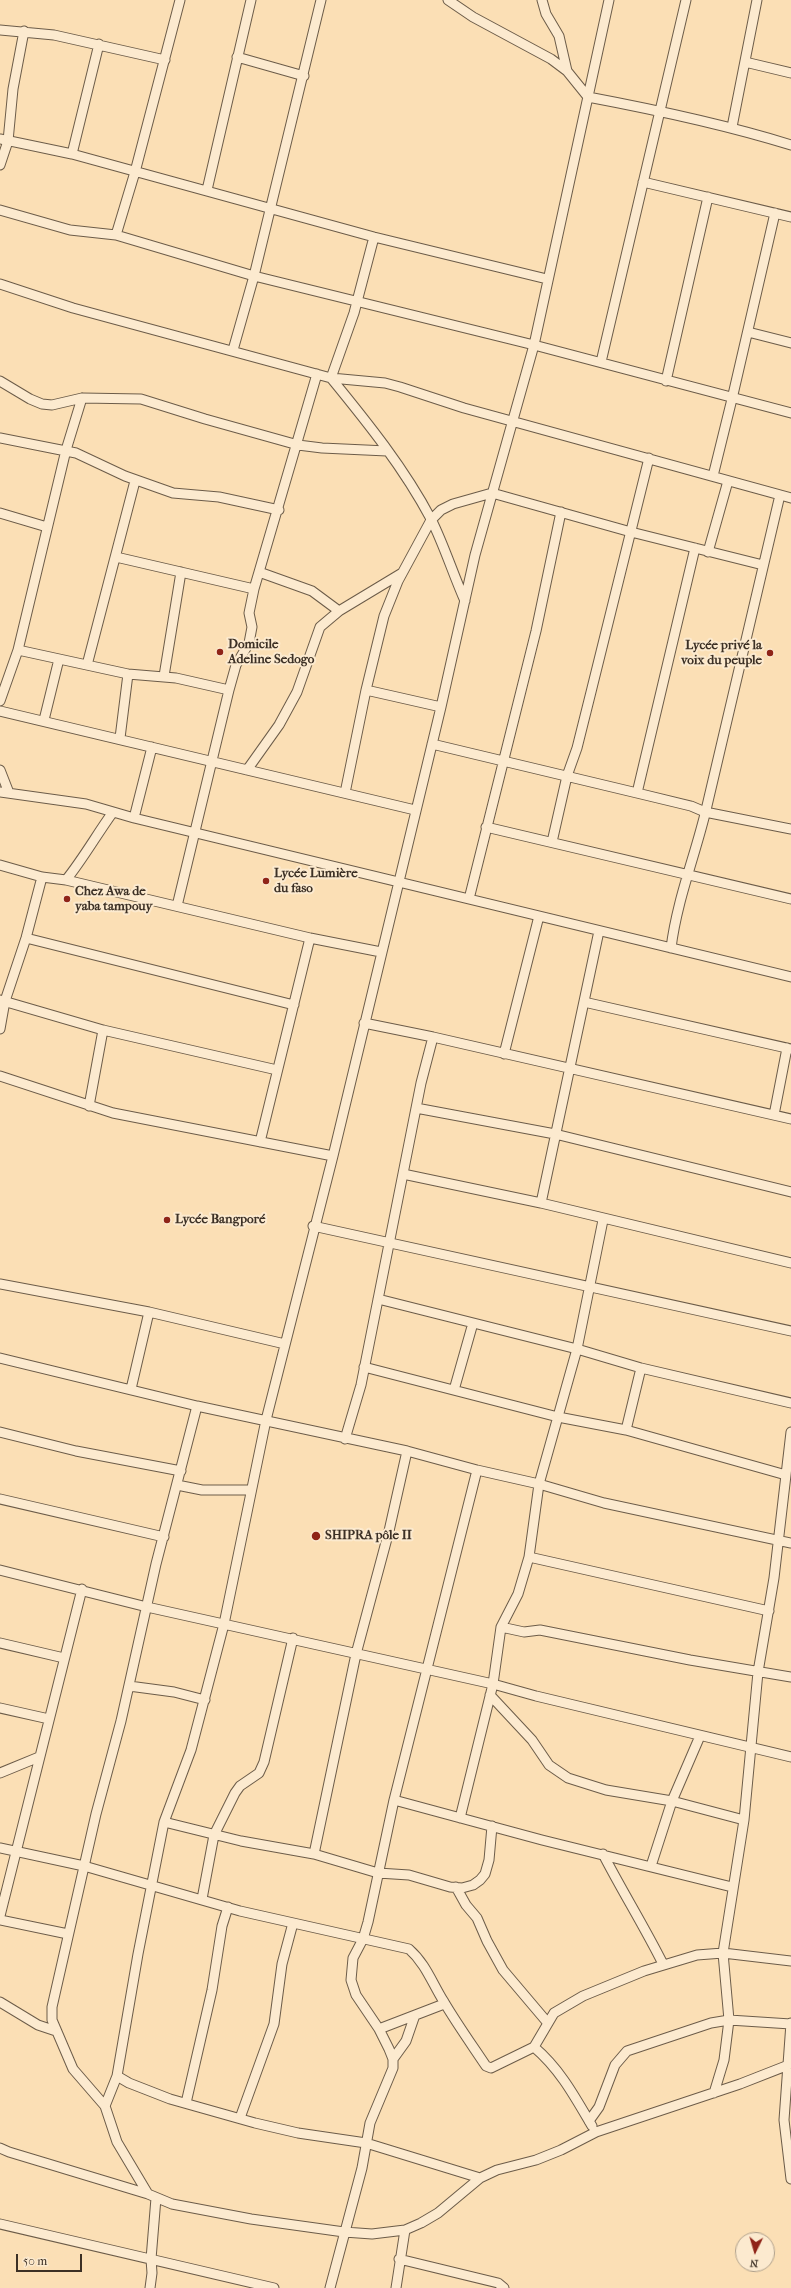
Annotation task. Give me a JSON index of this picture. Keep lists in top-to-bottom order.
{
  "places": [
    "Domicile Adeline Sedogo",
    "Lycée privé la voix du peuple",
    "Lycée Lumière du faso",
    "Chez Awa de yaba tampouy",
    "Lycée Bangporé",
    "SHIPRA pôle II"
  ],
  "scale_bar": "50 m",
  "north": "bottom"
}
